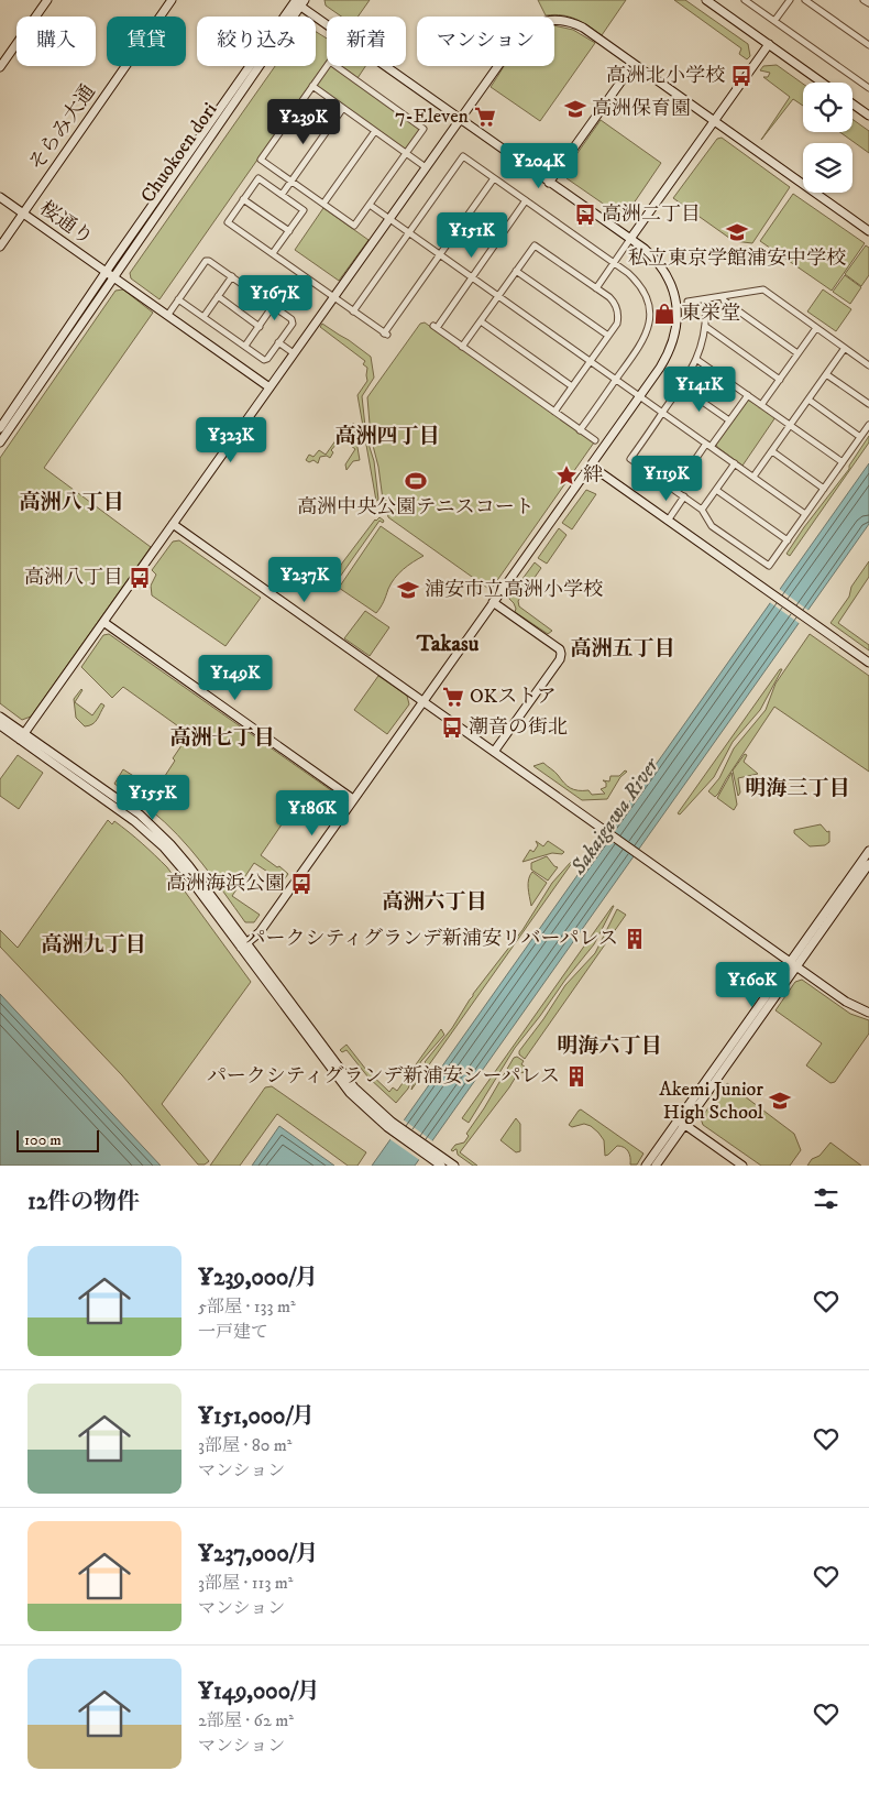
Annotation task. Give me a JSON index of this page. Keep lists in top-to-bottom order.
{
  "streets": {
    "street": ["そらみ大通", "Chuokoen dori", "桜通り"]
  },
  "crossings": [
    ["そらみ大通", "桜通り"],
    ["Chuokoen dori", "桜通り"]
  ],
  "districts": [
    "高洲四丁目",
    "高洲八丁目",
    "Takasu",
    "高洲五丁目",
    "高洲七丁目",
    "明海三丁目",
    "高洲六丁目",
    "高洲九丁目",
    "明海六丁目"
  ],
  "water": ["Sakaigawa River"],
  "places": {
    "bus stop": [
      "高洲北小学校",
      "高洲二丁目",
      "高洲八丁目",
      "潮音の街北",
      "高洲海浜公園"
    ],
    "school or university": [
      "高洲保育園",
      "私立東京学館浦安中学校",
      "浦安市立高洲小学校",
      "Akemi Junior High School"
    ],
    "supermarket": ["7-Eleven", "OKストア"],
    "shop": ["東栄堂"],
    "place": ["絆"],
    "sports": ["高洲中央公園テニスコート"],
    "building": ["パークシティグランデ新浦安リバーパレス", "パークシティグランデ新浦安シーパレス"]
  },
  "scale_bar": "100 m",
  "page": {
    "chip": [
      "購入",
      "賃貸",
      "絞り込み",
      "新着",
      "マンション"
    ],
    "price": [
      "¥239K",
      "¥204K",
      "¥151K",
      "¥167K",
      "¥141K",
      "¥323K",
      "¥119K",
      "¥237K",
      "¥149K",
      "¥155K",
      "¥186K",
      "¥160K"
    ],
    "scale": "100 m",
    "heading": "12件の物件",
    "list": [
      {
        "name": "¥239,000/月",
        "note": "5部屋 · 133 m² · 一戸建て"
      },
      {
        "name": "¥151,000/月",
        "note": "3部屋 · 80 m² · マンション"
      },
      {
        "name": "¥237,000/月",
        "note": "3部屋 · 113 m² · マンション"
      },
      {
        "name": "¥149,000/月",
        "note": "2部屋 · 62 m² · マンション"
      }
    ]
  }
}
